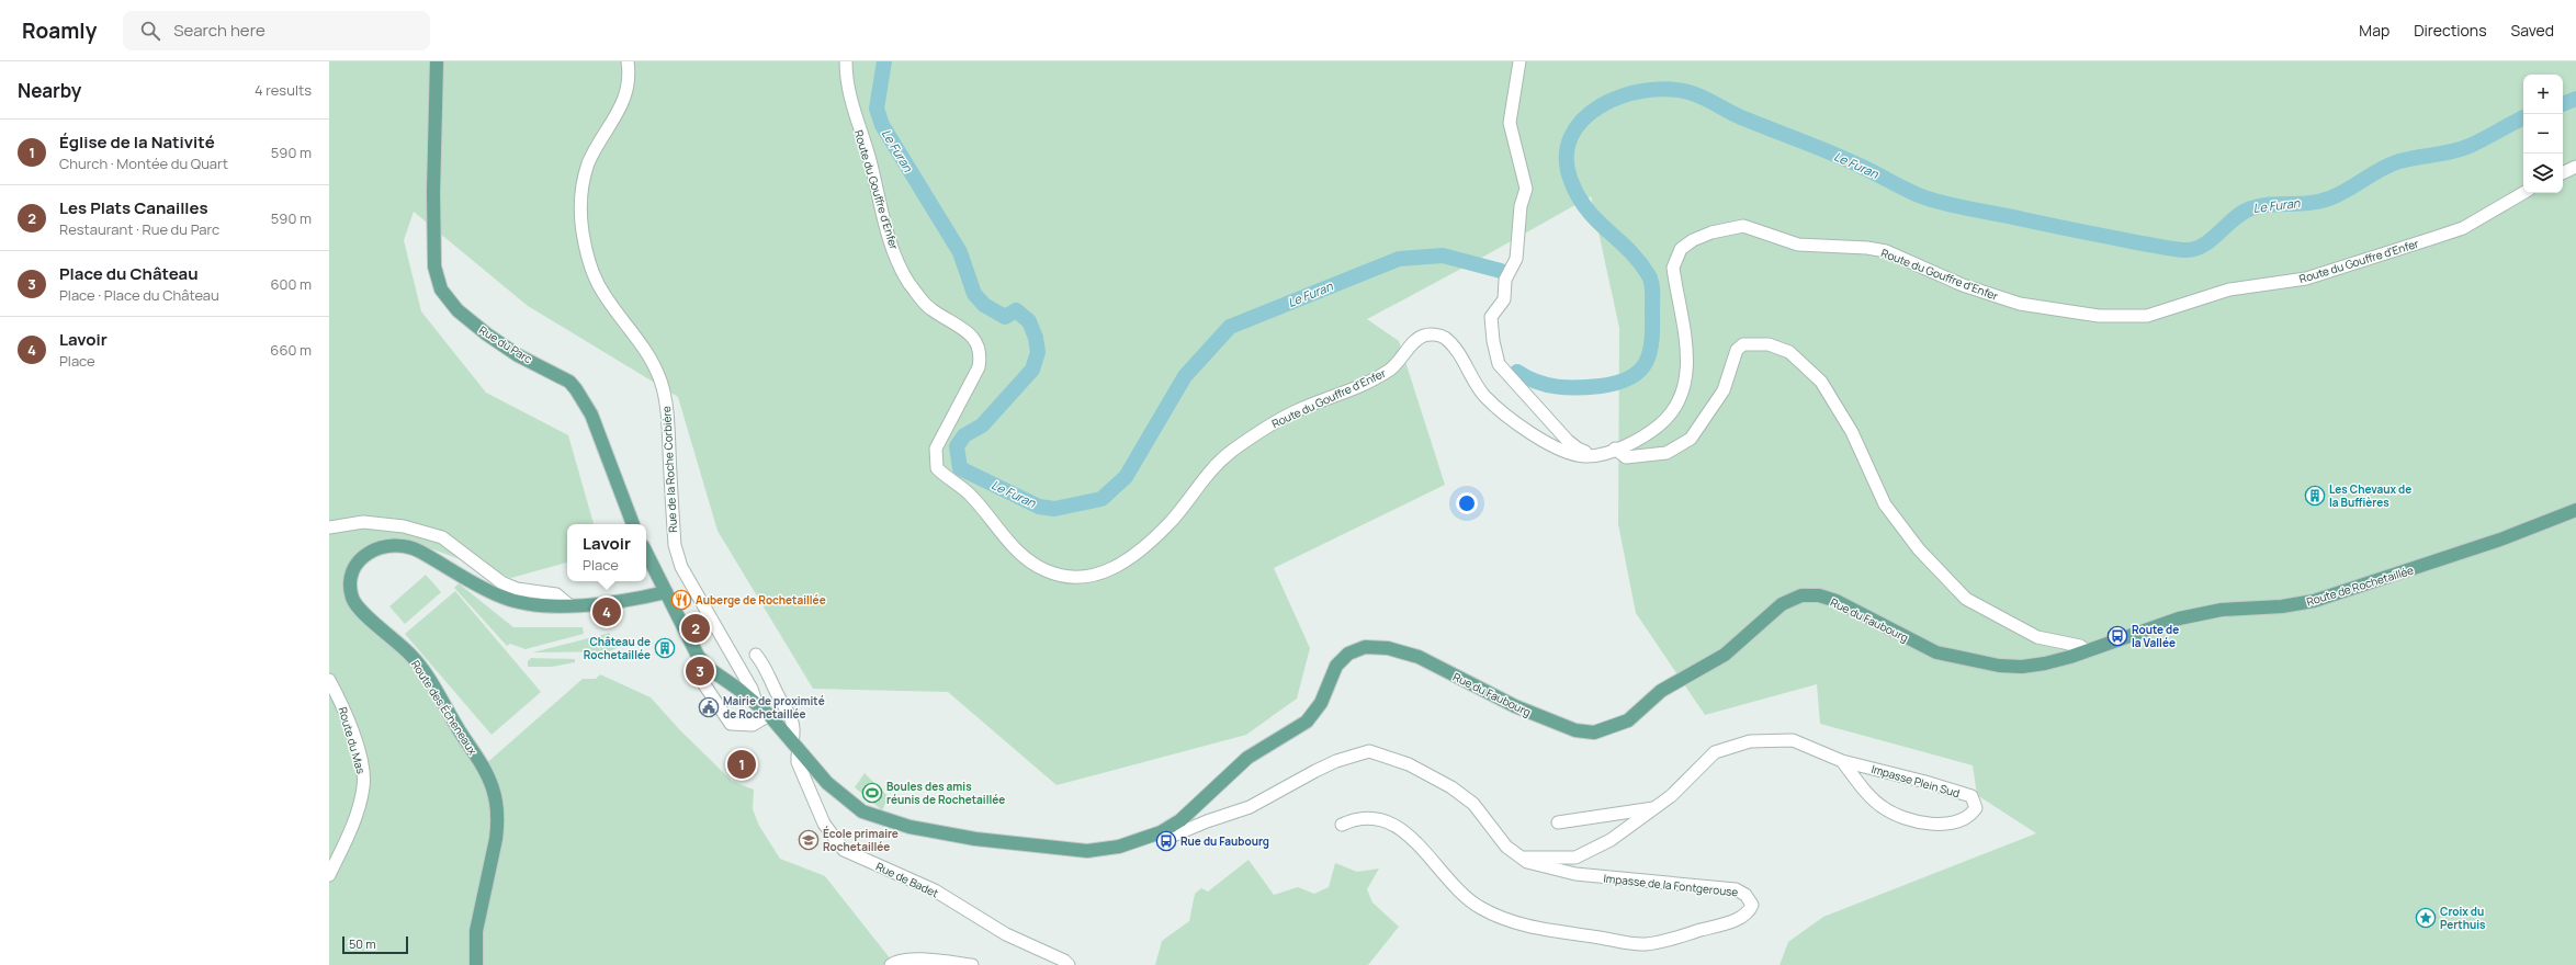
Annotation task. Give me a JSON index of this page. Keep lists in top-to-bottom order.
{
  "streets": {
    "main road": [
      "Rue du Parc",
      "Route de Rochetaillée",
      "Rue du Faubourg",
      "Route des Écheneaux"
    ],
    "street": [
      "Route du Gouffre d'Enfer",
      "Rue de la Roche Corbière",
      "Route du Mas",
      "Impasse Plein Sud",
      "Rue de Badet",
      "Impasse de la Fontgerouse"
    ]
  },
  "crossings": [
    ["Rue de la Roche Corbière", "Rue du Faubourg"],
    ["Route de Rochetaillée", "Rue du Faubourg"],
    ["Rue du Faubourg", "Rue de Badet"],
    ["Impasse Plein Sud", "Impasse de la Fontgerouse"]
  ],
  "water": ["Le Furan"],
  "places": {
    "building": ["Les Chevaux de la Buffières", "Château de Rochetaillée"],
    "restaurant": ["Auberge de Rochetaillée"],
    "bus stop": ["Route de la Vallée", "Rue du Faubourg"],
    "public building": ["Mairie de proximité de Rochetaillée"],
    "sports": ["Boules des amis réunis de Rochetaillée"],
    "school or university": ["École primaire Rochetaillée"],
    "place": ["Croix du Perthuis"]
  },
  "scale_bar": "50 m",
  "page": {
    "header": "Roamly",
    "search": "Search here",
    "nav": ["Map", "Directions", "Saved"],
    "heading": ["Nearby", "4 results"],
    "map_buttons": ["+", "−"],
    "list": [
      {
        "mark": "1",
        "name": "Église de la Nativité",
        "note": "Church · Montée du Quart",
        "value": "590 m"
      },
      {
        "mark": "2",
        "name": "Les Plats Canailles",
        "note": "Restaurant · Rue du Parc",
        "value": "590 m"
      },
      {
        "mark": "3",
        "name": "Place du Château",
        "note": "Place · Place du Château",
        "value": "600 m"
      },
      {
        "mark": "4",
        "name": "Lavoir",
        "note": "Place",
        "value": "660 m"
      }
    ],
    "popup": ["Lavoir", "Place"],
    "pins": [
      "4",
      "2",
      "3",
      "1"
    ],
    "scale": "50 m"
  }
}
